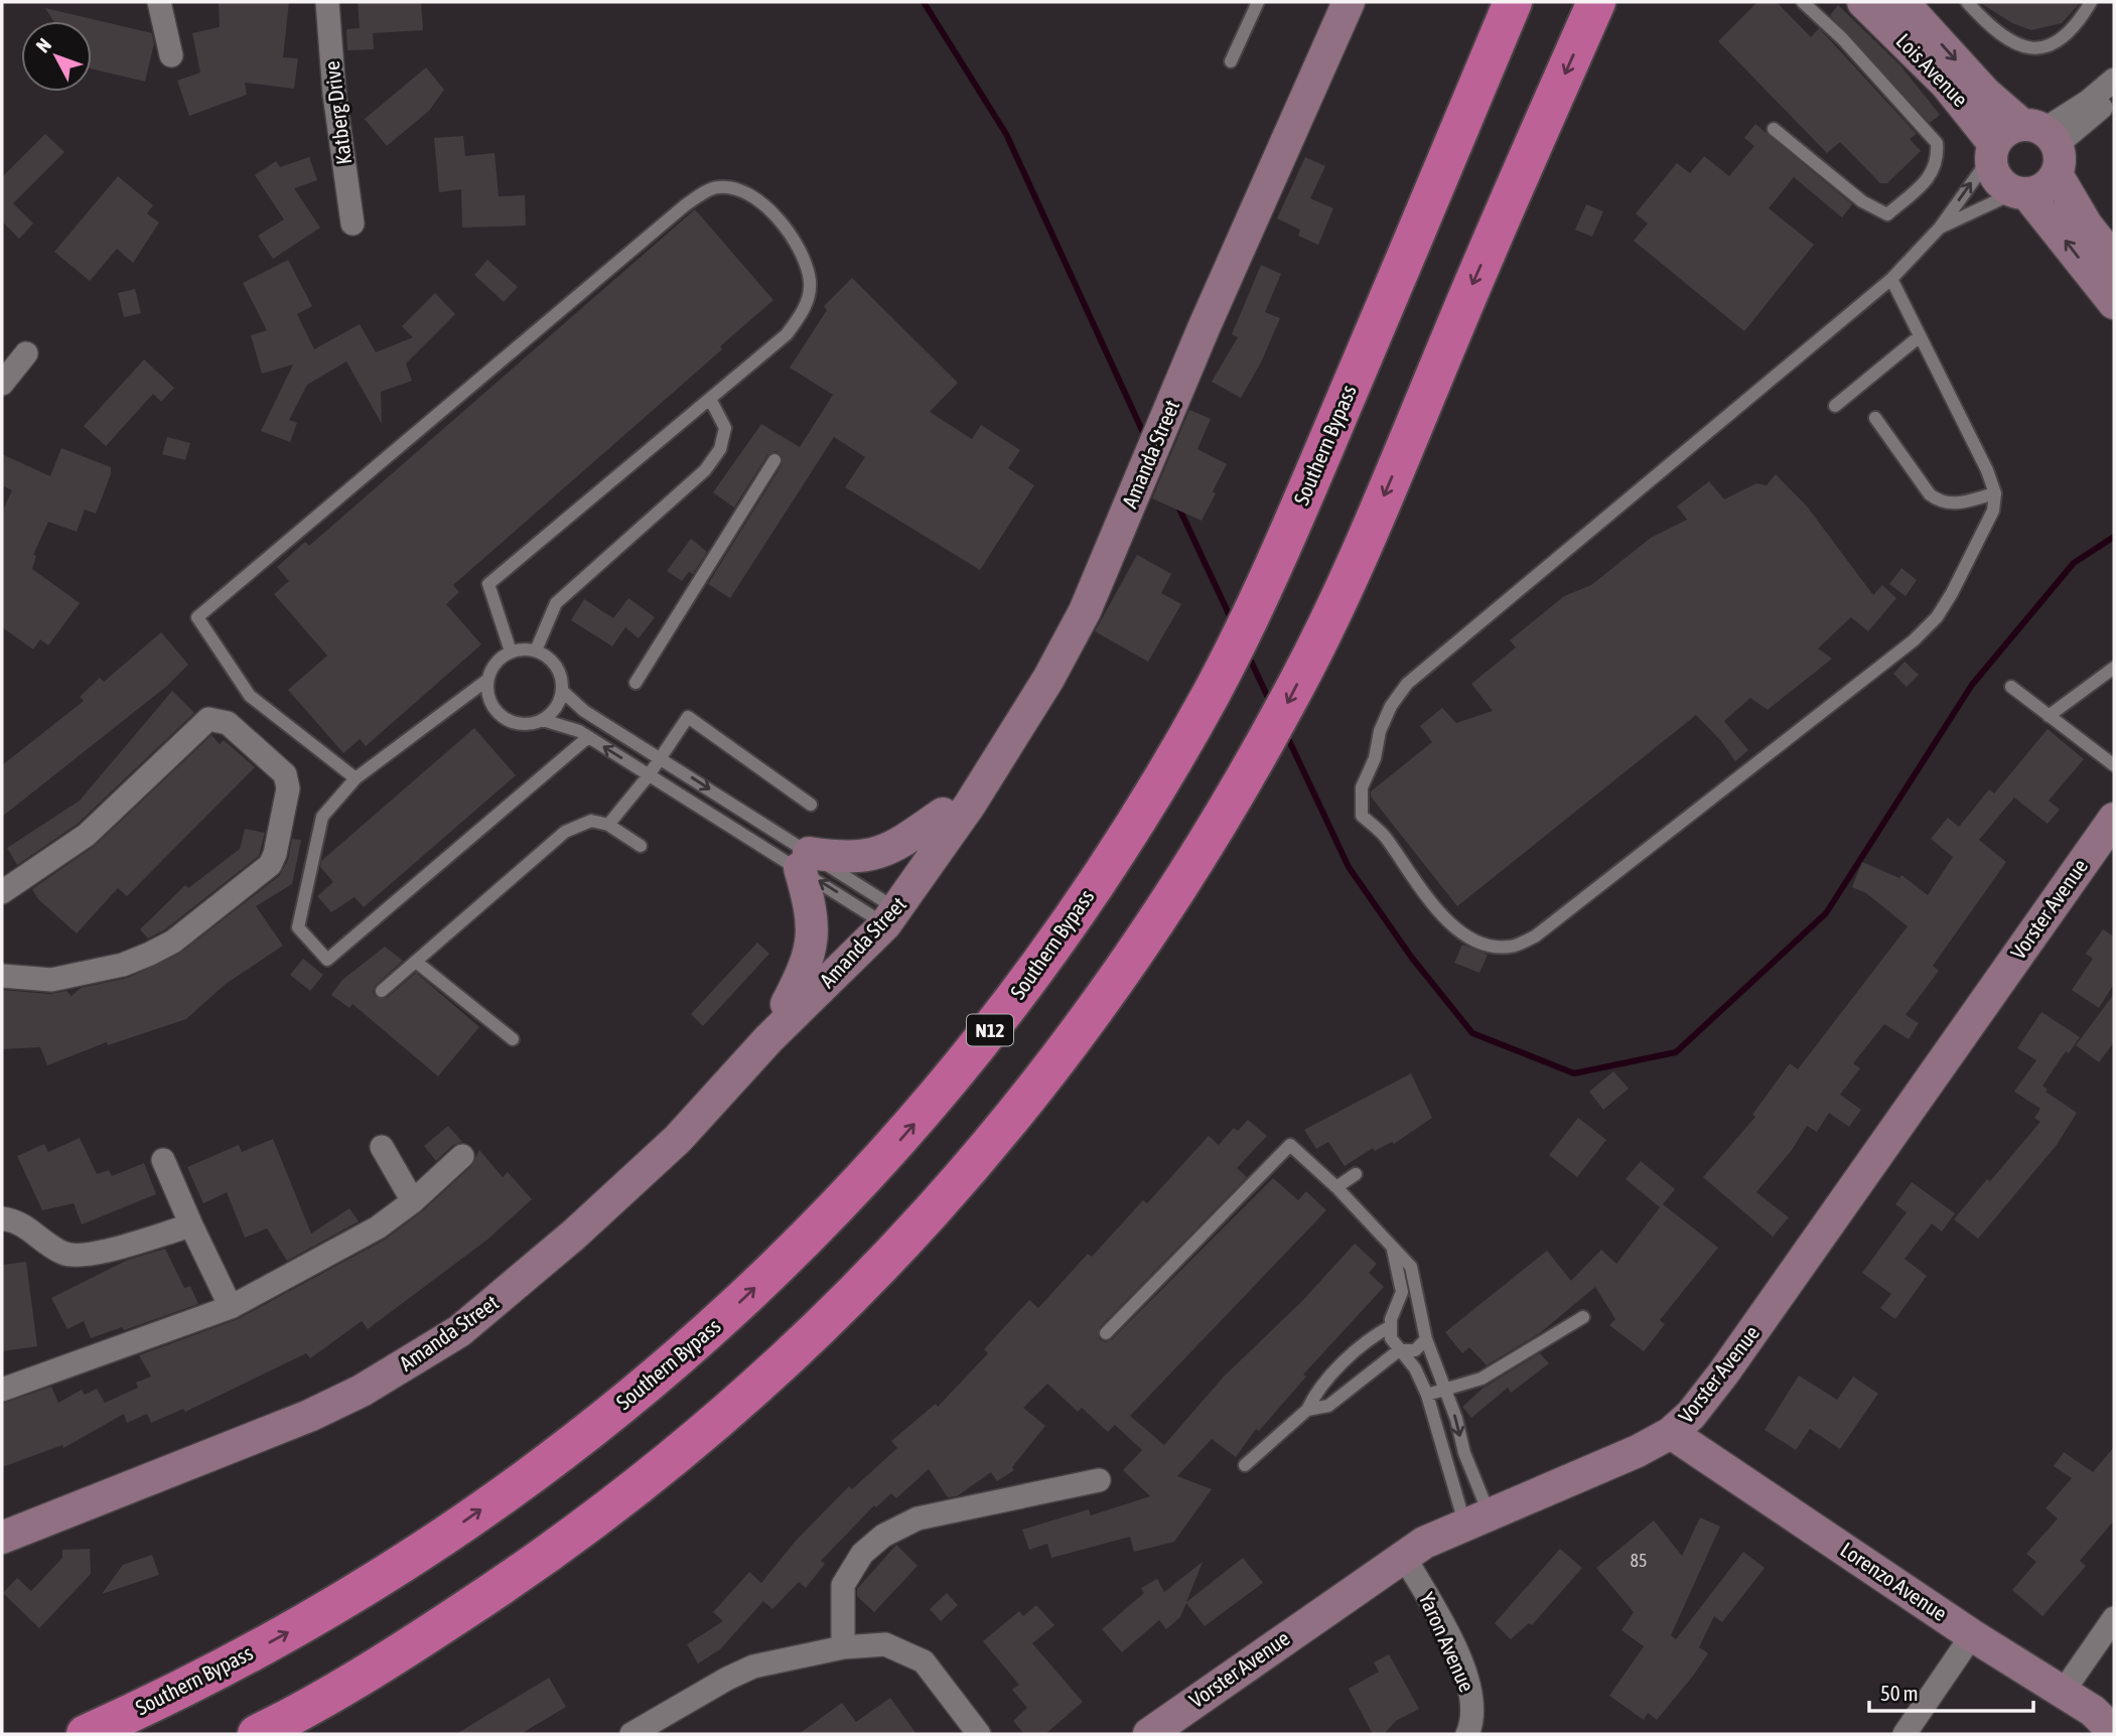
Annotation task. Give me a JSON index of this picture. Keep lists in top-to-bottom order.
{
  "streets": {
    "highway": ["Southern Bypass", "N12"],
    "street": [
      "Lois Avenue",
      "Katberg Drive",
      "Amanda Street",
      "Vorster Avenue",
      "Lorenzo Avenue",
      "Yaron Avenue"
    ]
  },
  "crossings": [
    ["Vorster Avenue", "Lorenzo Avenue"],
    ["Vorster Avenue", "Yaron Avenue"]
  ],
  "house_numbers": ["85"],
  "scale_bar": "50 m",
  "north": "top left"
}
